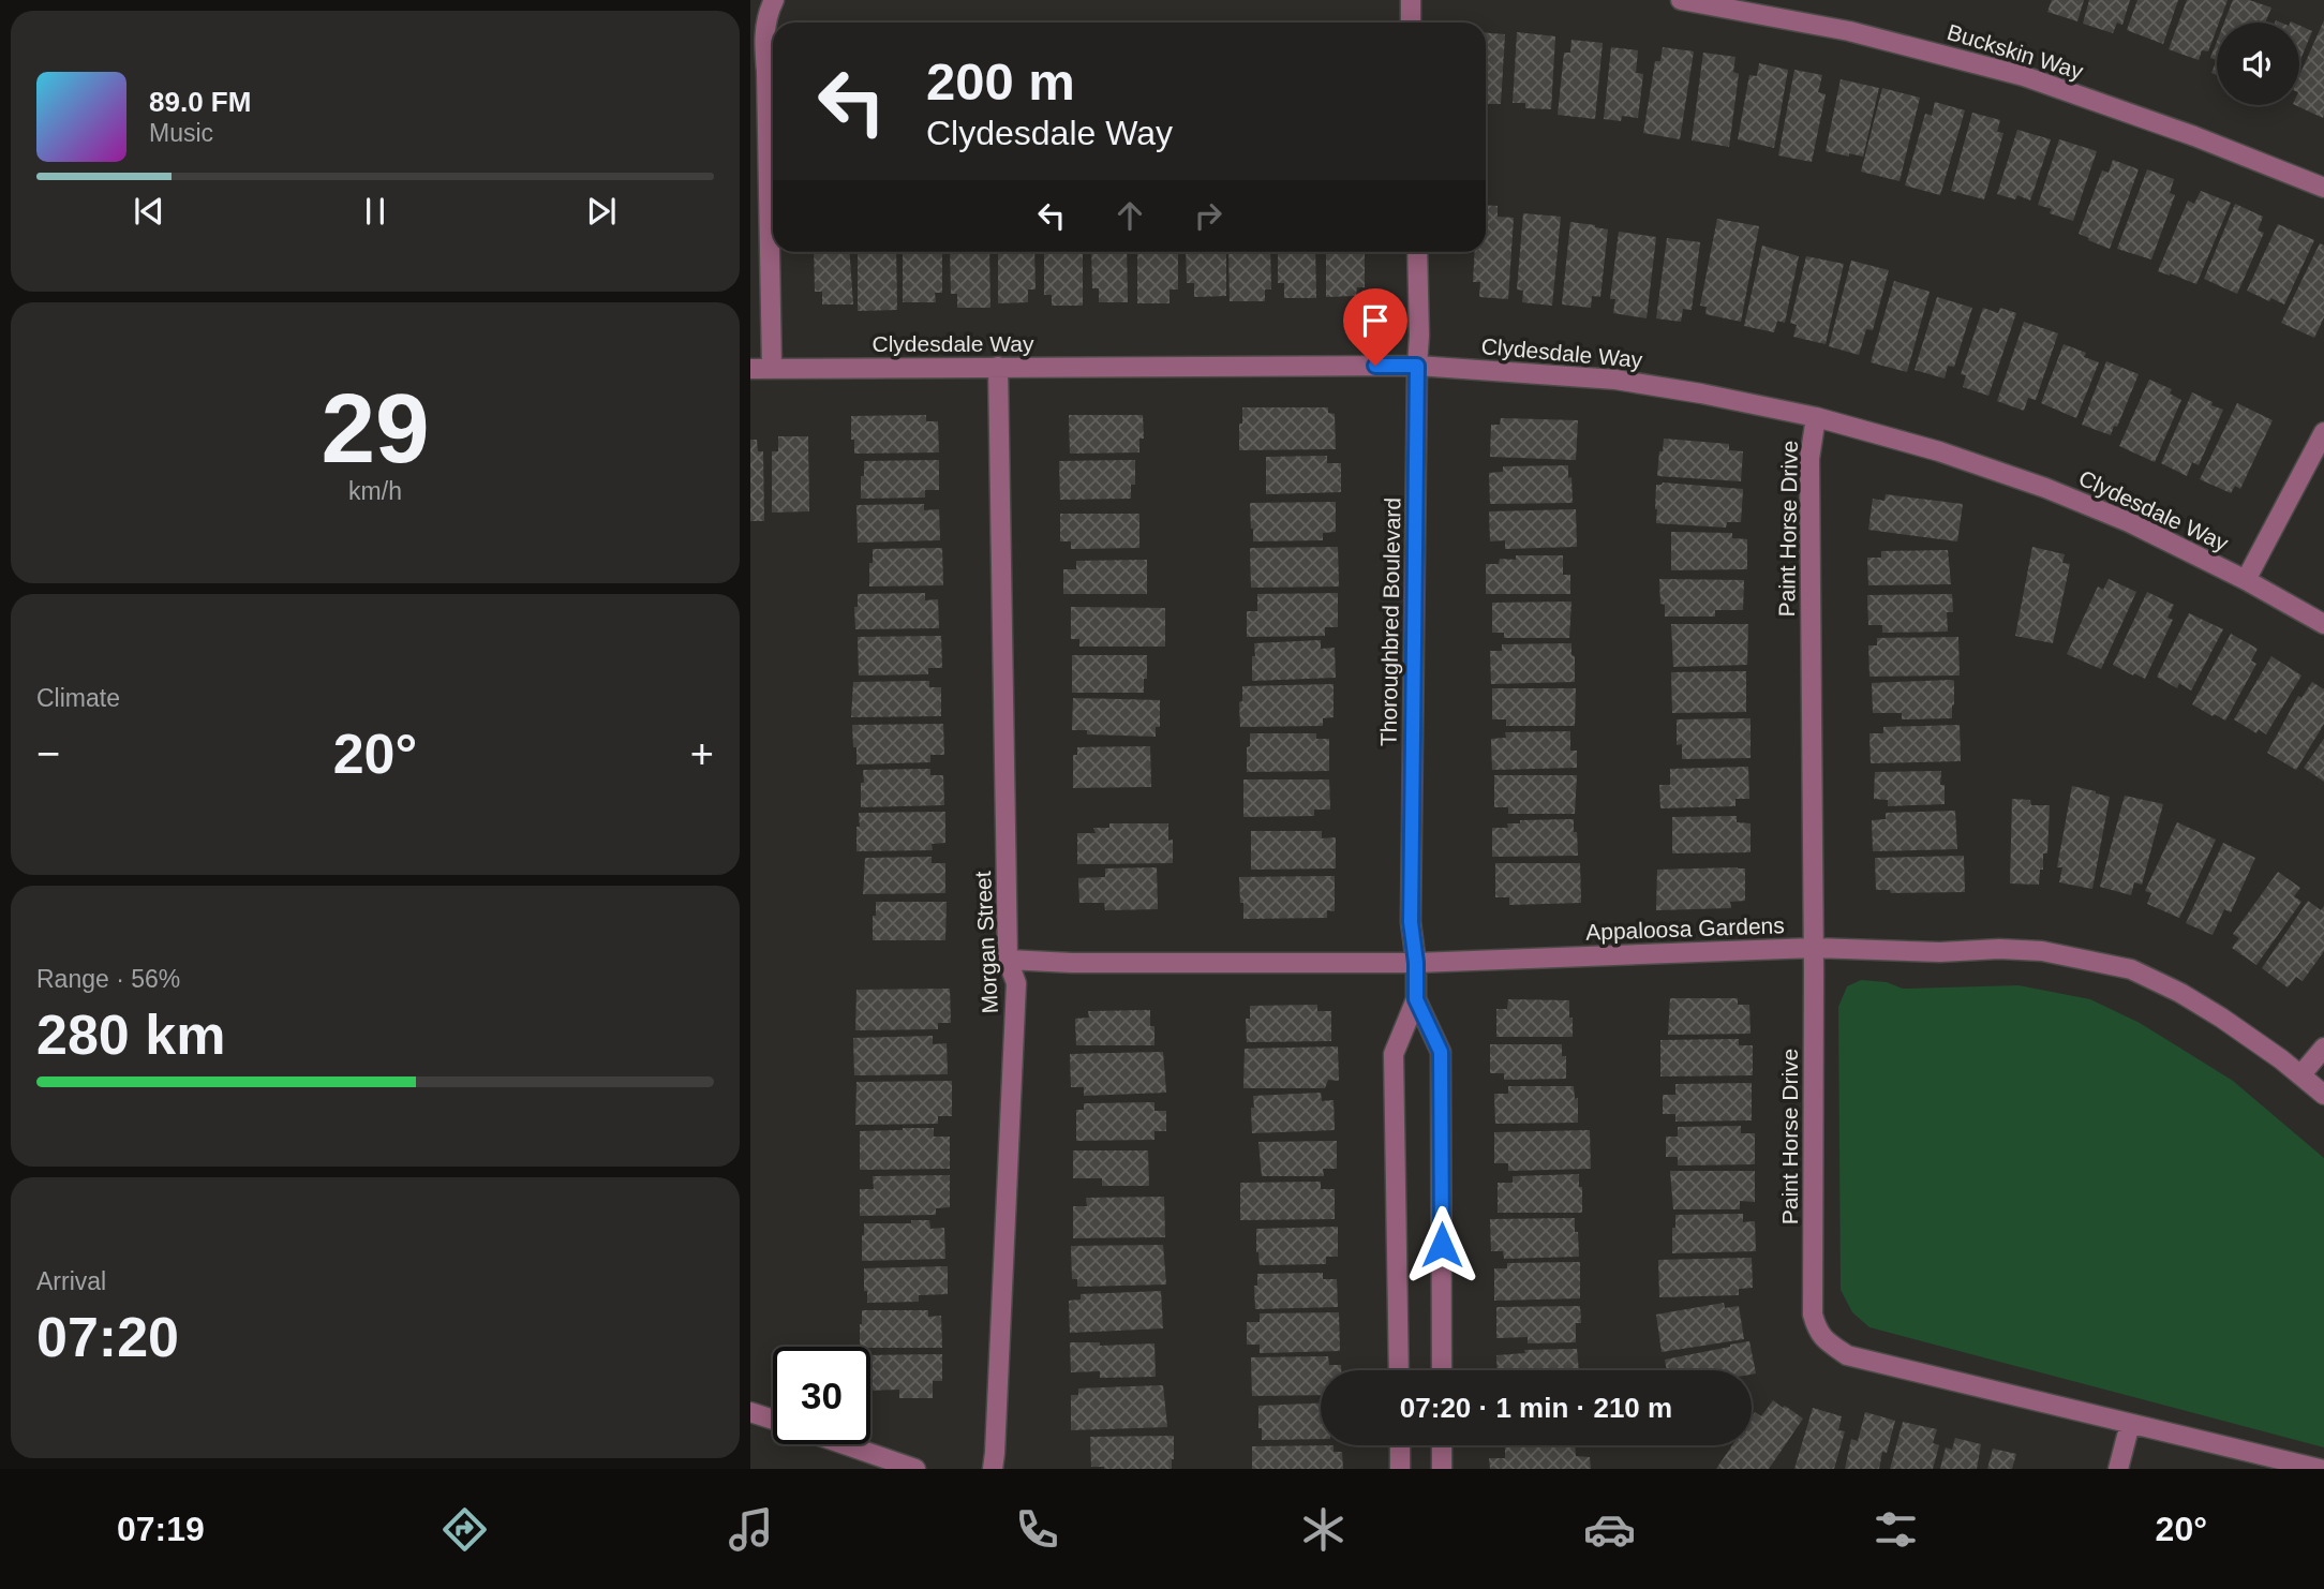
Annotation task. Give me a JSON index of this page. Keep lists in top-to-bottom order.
{
  "streets": {
    "street": [
      "Buckskin Way",
      "Clydesdale Way",
      "Paint Horse Drive",
      "Thoroughbred Boulevard",
      "Appaloosa Gardens",
      "Morgan Street"
    ]
  },
  "crossings": [
    ["Clydesdale Way", "Paint Horse Drive"],
    ["Clydesdale Way", "Thoroughbred Boulevard"],
    ["Clydesdale Way", "Morgan Street"],
    ["Paint Horse Drive", "Appaloosa Gardens"],
    ["Thoroughbred Boulevard", "Appaloosa Gardens"],
    ["Appaloosa Gardens", "Morgan Street"]
  ],
  "page": {
    "turn": ["200 m", "Clydesdale Way"],
    "song": ["89.0 FM", "Music"],
    "tile": [
      ["29", "km/h"],
      "Climate",
      ["Range · 56%", "280 km"],
      ["Arrival", "07:20"]
    ],
    "heat": ["−", "20°", "+"],
    "limit": "30",
    "trip": "07:20 · 1 min · 210 m",
    "tabs": ["07:19", "20°"]
  }
}
